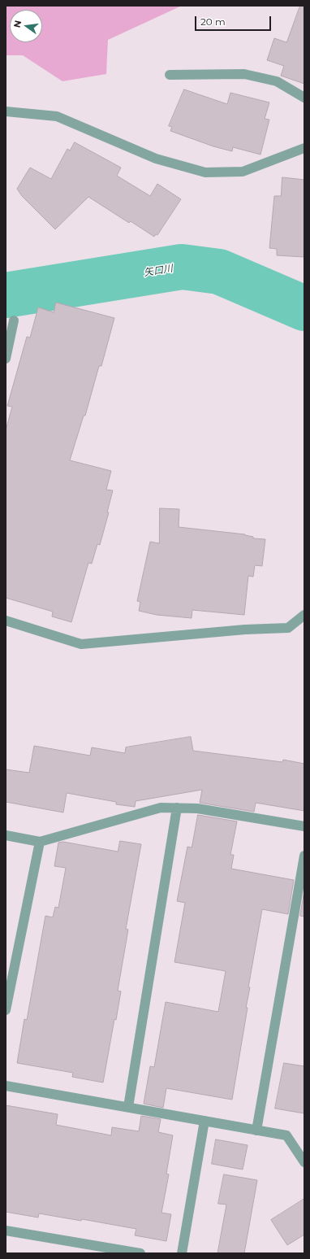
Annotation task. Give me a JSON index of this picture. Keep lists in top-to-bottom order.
{
  "water": ["矢口川"],
  "scale_bar": "20 m",
  "north": "left"
}
